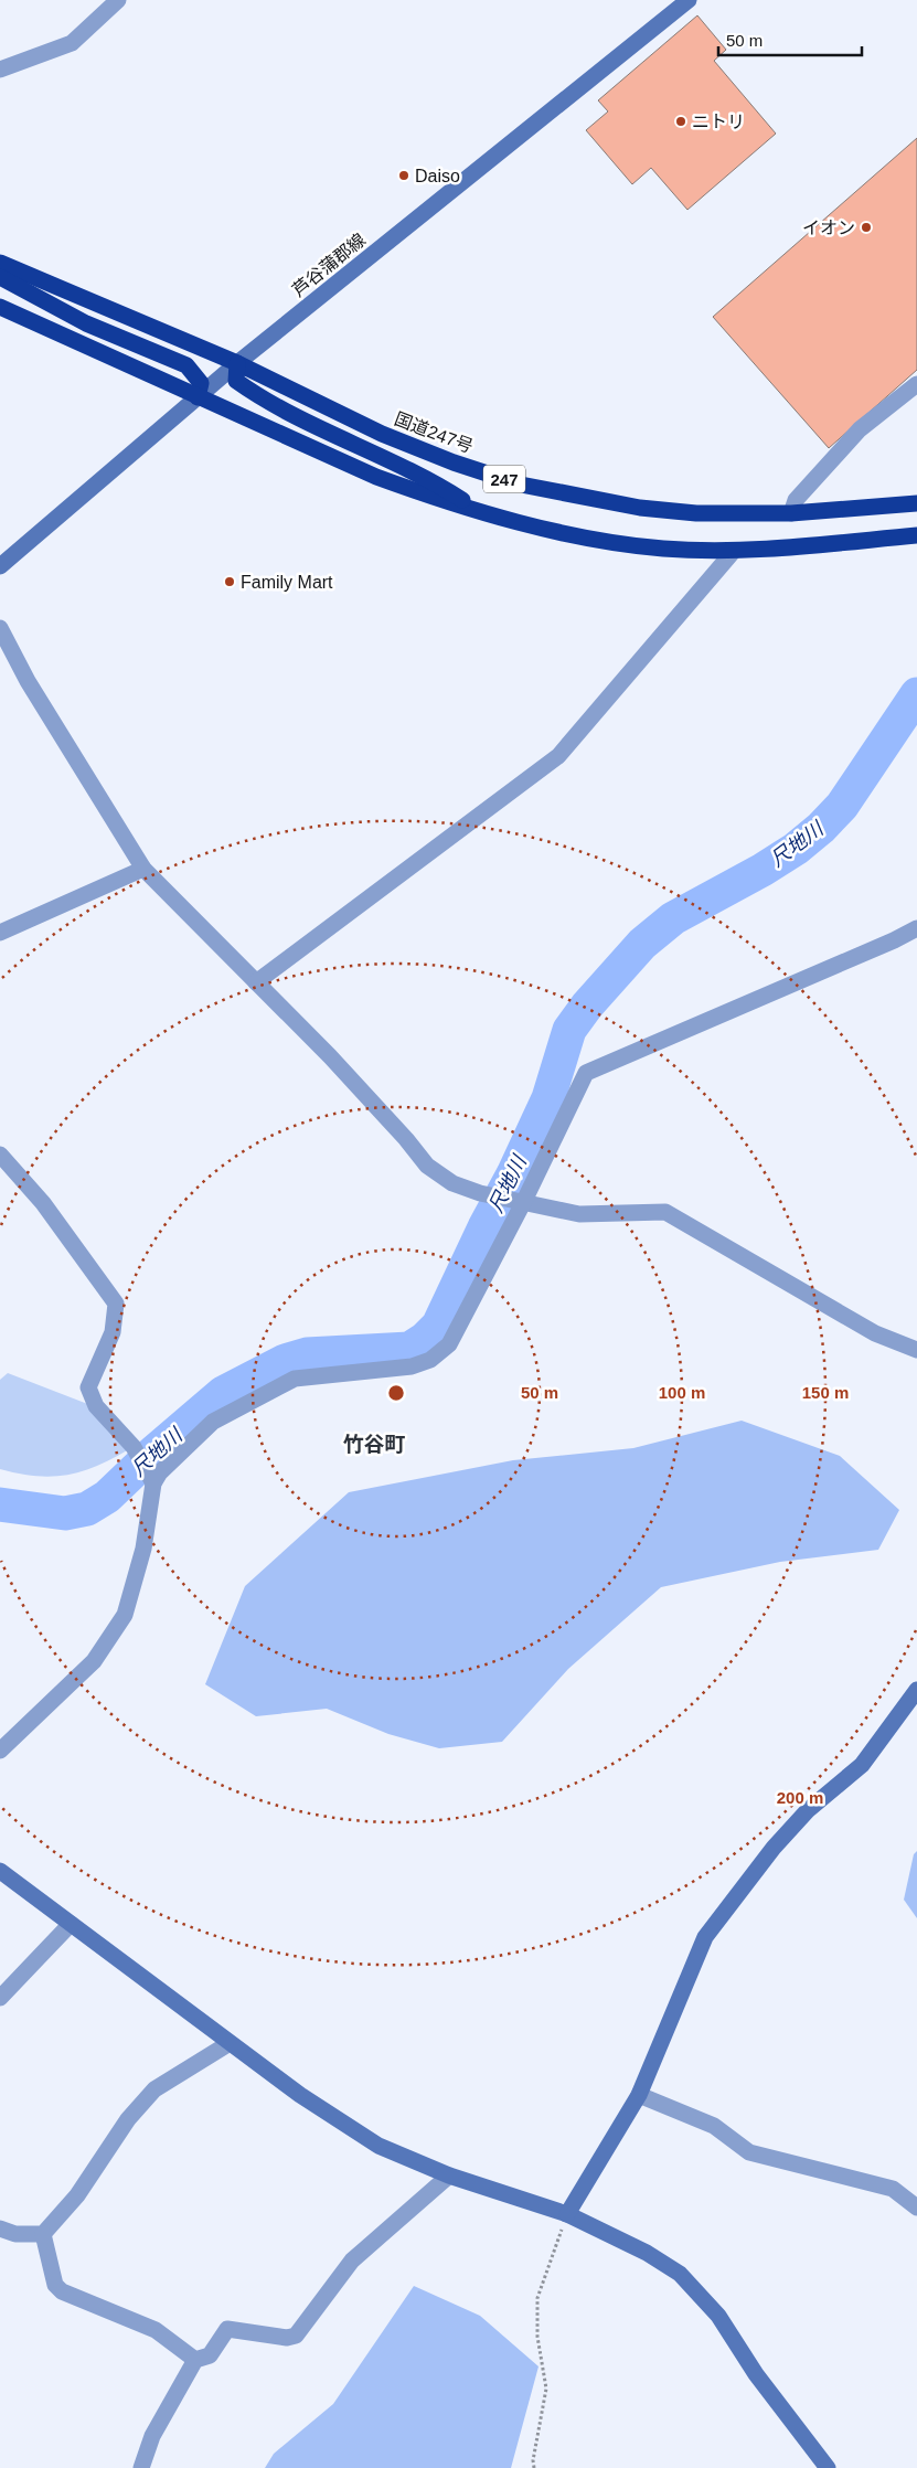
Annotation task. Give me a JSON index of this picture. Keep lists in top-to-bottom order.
{
  "streets": {
    "highway": ["国道247号", "247"],
    "street": ["芦谷蒲郡線"]
  },
  "crossings": [
    ["芦谷蒲郡線", "国道247号"],
    ["芦谷蒲郡線", "247"],
    ["国道247号", "247"]
  ],
  "districts": ["竹谷町"],
  "water": ["尺地川"],
  "places": [
    "ニトリ",
    "Daiso",
    "イオン",
    "Family Mart"
  ],
  "scale_bar": "50 m",
  "rings": [
    "50 m",
    "100 m",
    "150 m",
    "200 m"
  ]
}
